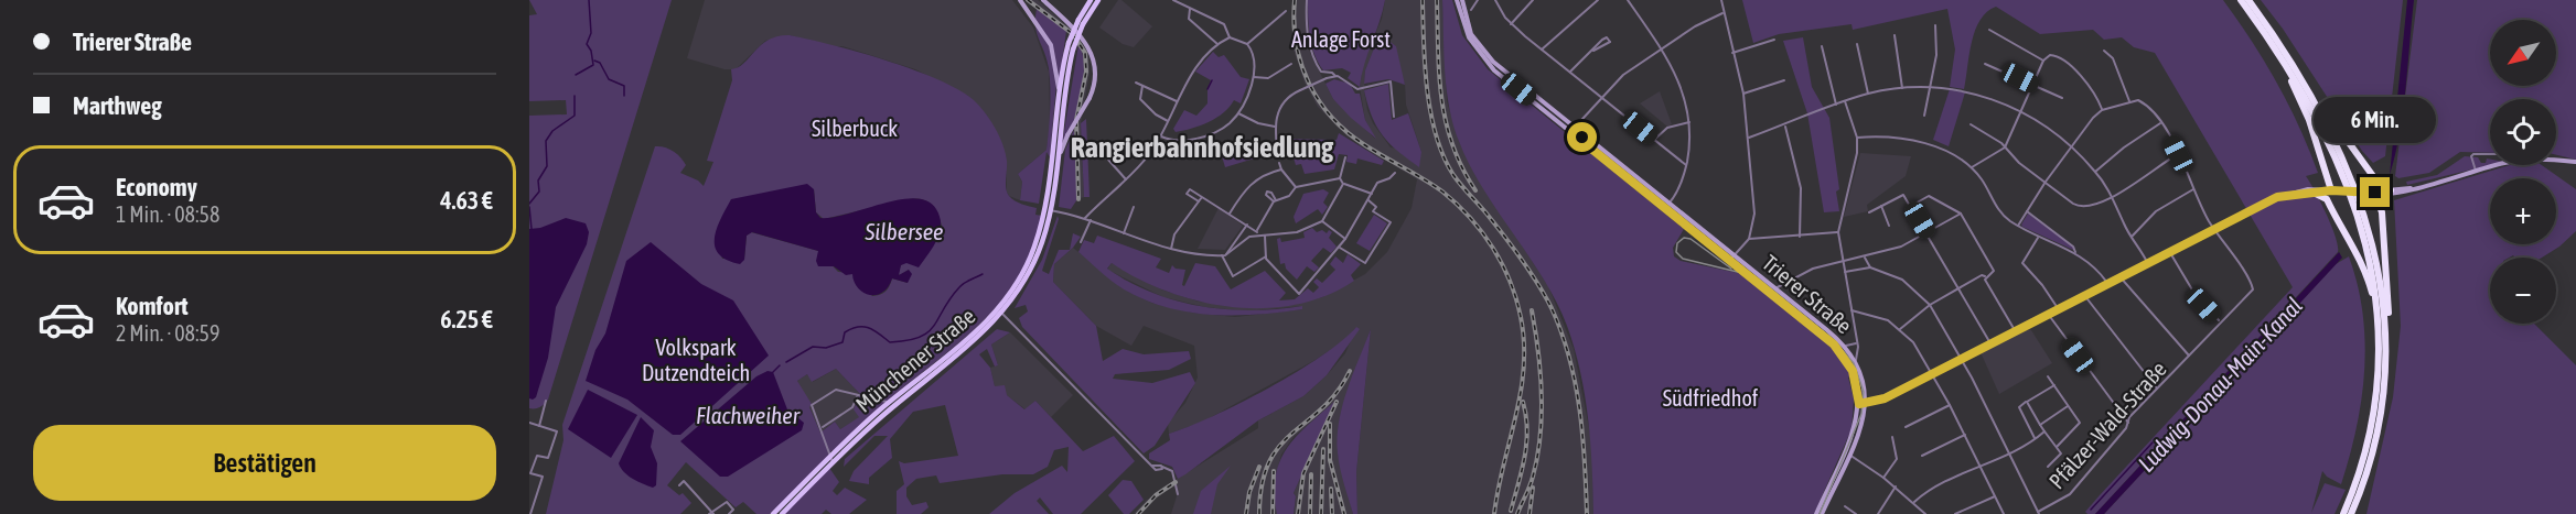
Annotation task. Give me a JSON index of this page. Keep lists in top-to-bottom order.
{
  "streets": {
    "main road": ["Trierer Straße", "Münchener Straße"],
    "street": ["Pfälzer-Wald-Straße"]
  },
  "districts": ["Rangierbahnhofsiedlung"],
  "water": ["Silbersee", "Ludwig-Donau-Main-Kanal", "Flachweiher"],
  "parks": [
    "Anlage Forst",
    "Silberbuck",
    "Volkspark Dutzendteich",
    "Südfriedhof"
  ],
  "north": "bottom left",
  "page": {
    "banner": ["Trierer Straße", "Marthweg"],
    "map_buttons": ["+", "−"],
    "bubble": "6 Min.",
    "list": [
      {
        "name": "Economy",
        "note": "1 Min. · 08:58",
        "value": "4.63 €"
      },
      {
        "name": "Komfort",
        "note": "2 Min. · 08:59",
        "value": "6.25 €"
      }
    ],
    "buttons": "Bestätigen"
  }
}
